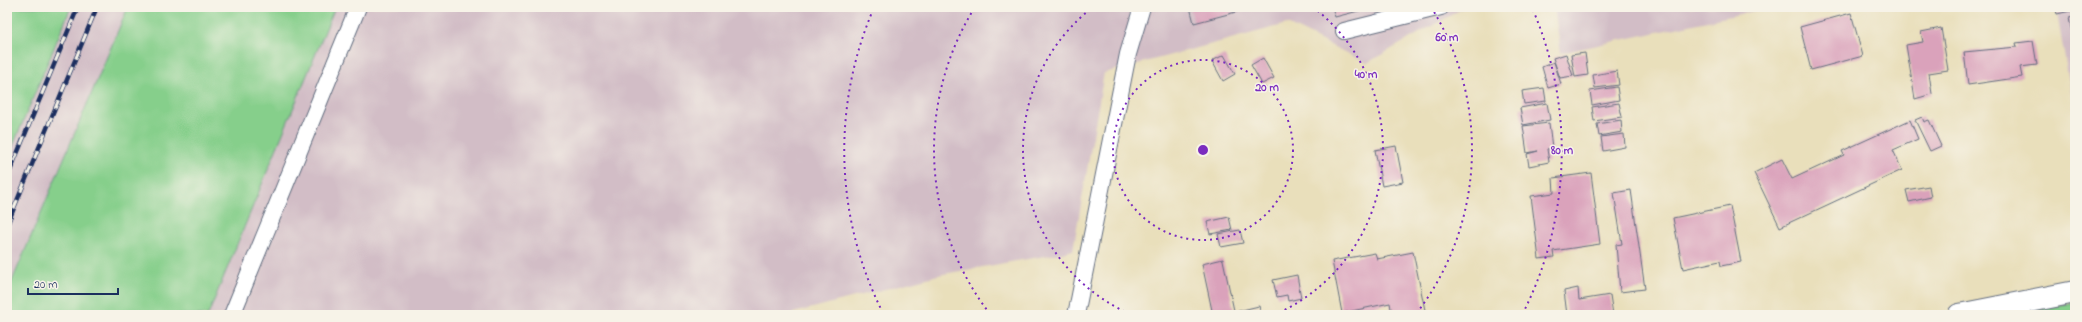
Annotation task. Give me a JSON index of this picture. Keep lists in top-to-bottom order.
{
  "scale_bar": "20 m",
  "rings": [
    "60 m",
    "40 m",
    "20 m",
    "80 m"
  ]
}
